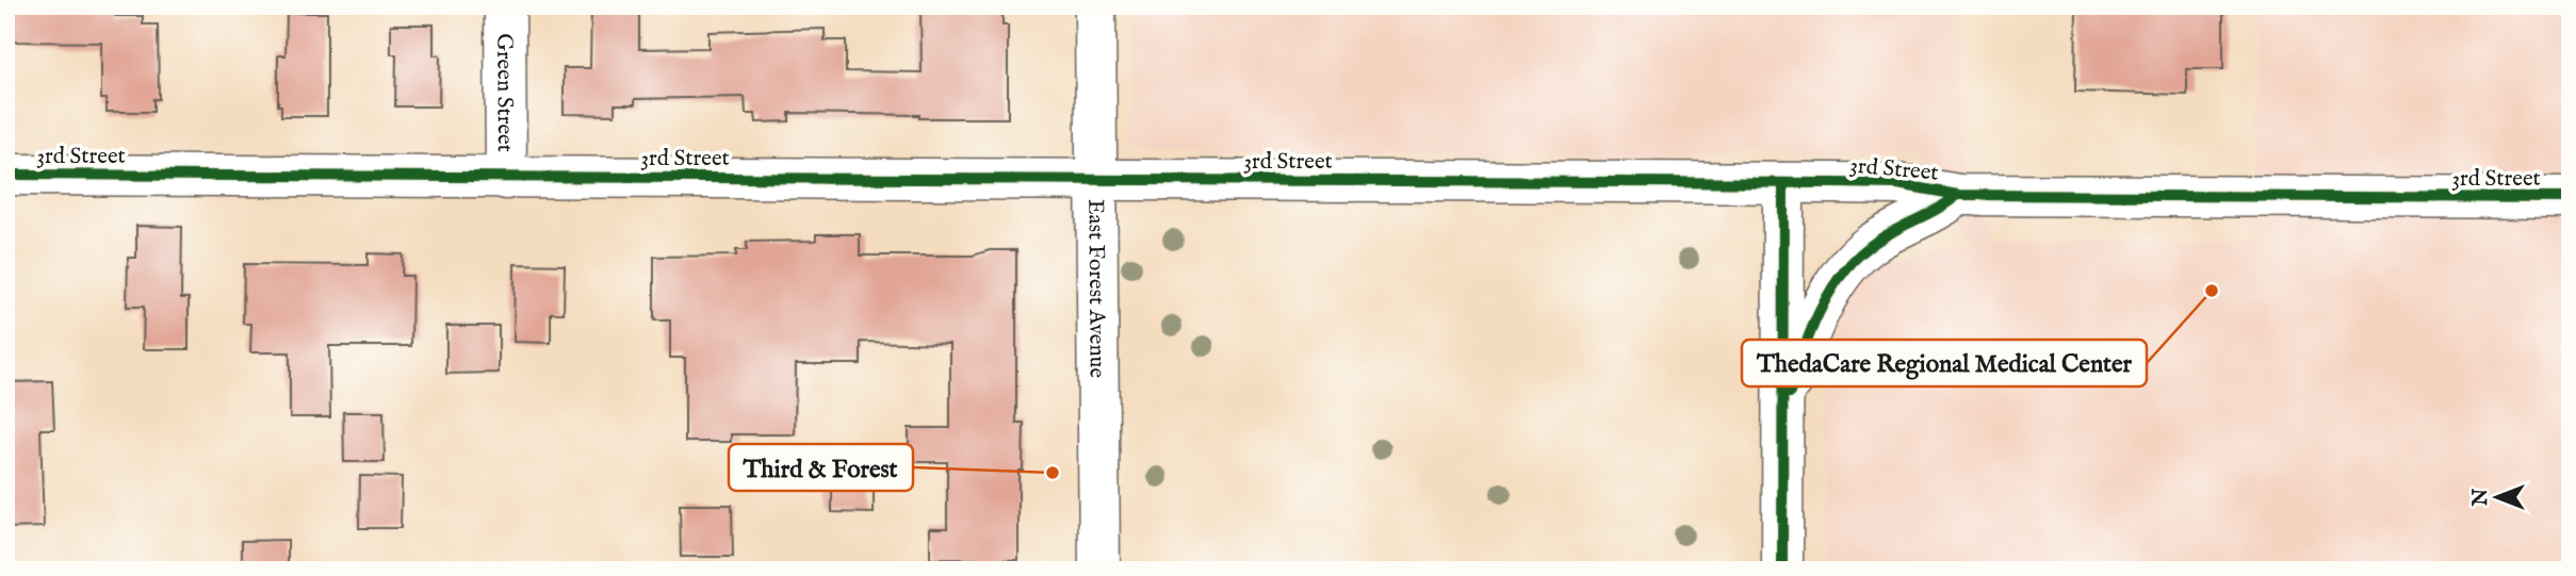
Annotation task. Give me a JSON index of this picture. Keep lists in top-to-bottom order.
{
  "streets": {
    "street": ["Green Street", "3rd Street", "East Forest Avenue"]
  },
  "crossings": [
    ["Green Street", "3rd Street"],
    ["3rd Street", "East Forest Avenue"]
  ],
  "places": ["ThedaCare Regional Medical Center", "Third & Forest"],
  "north": "left"
}
